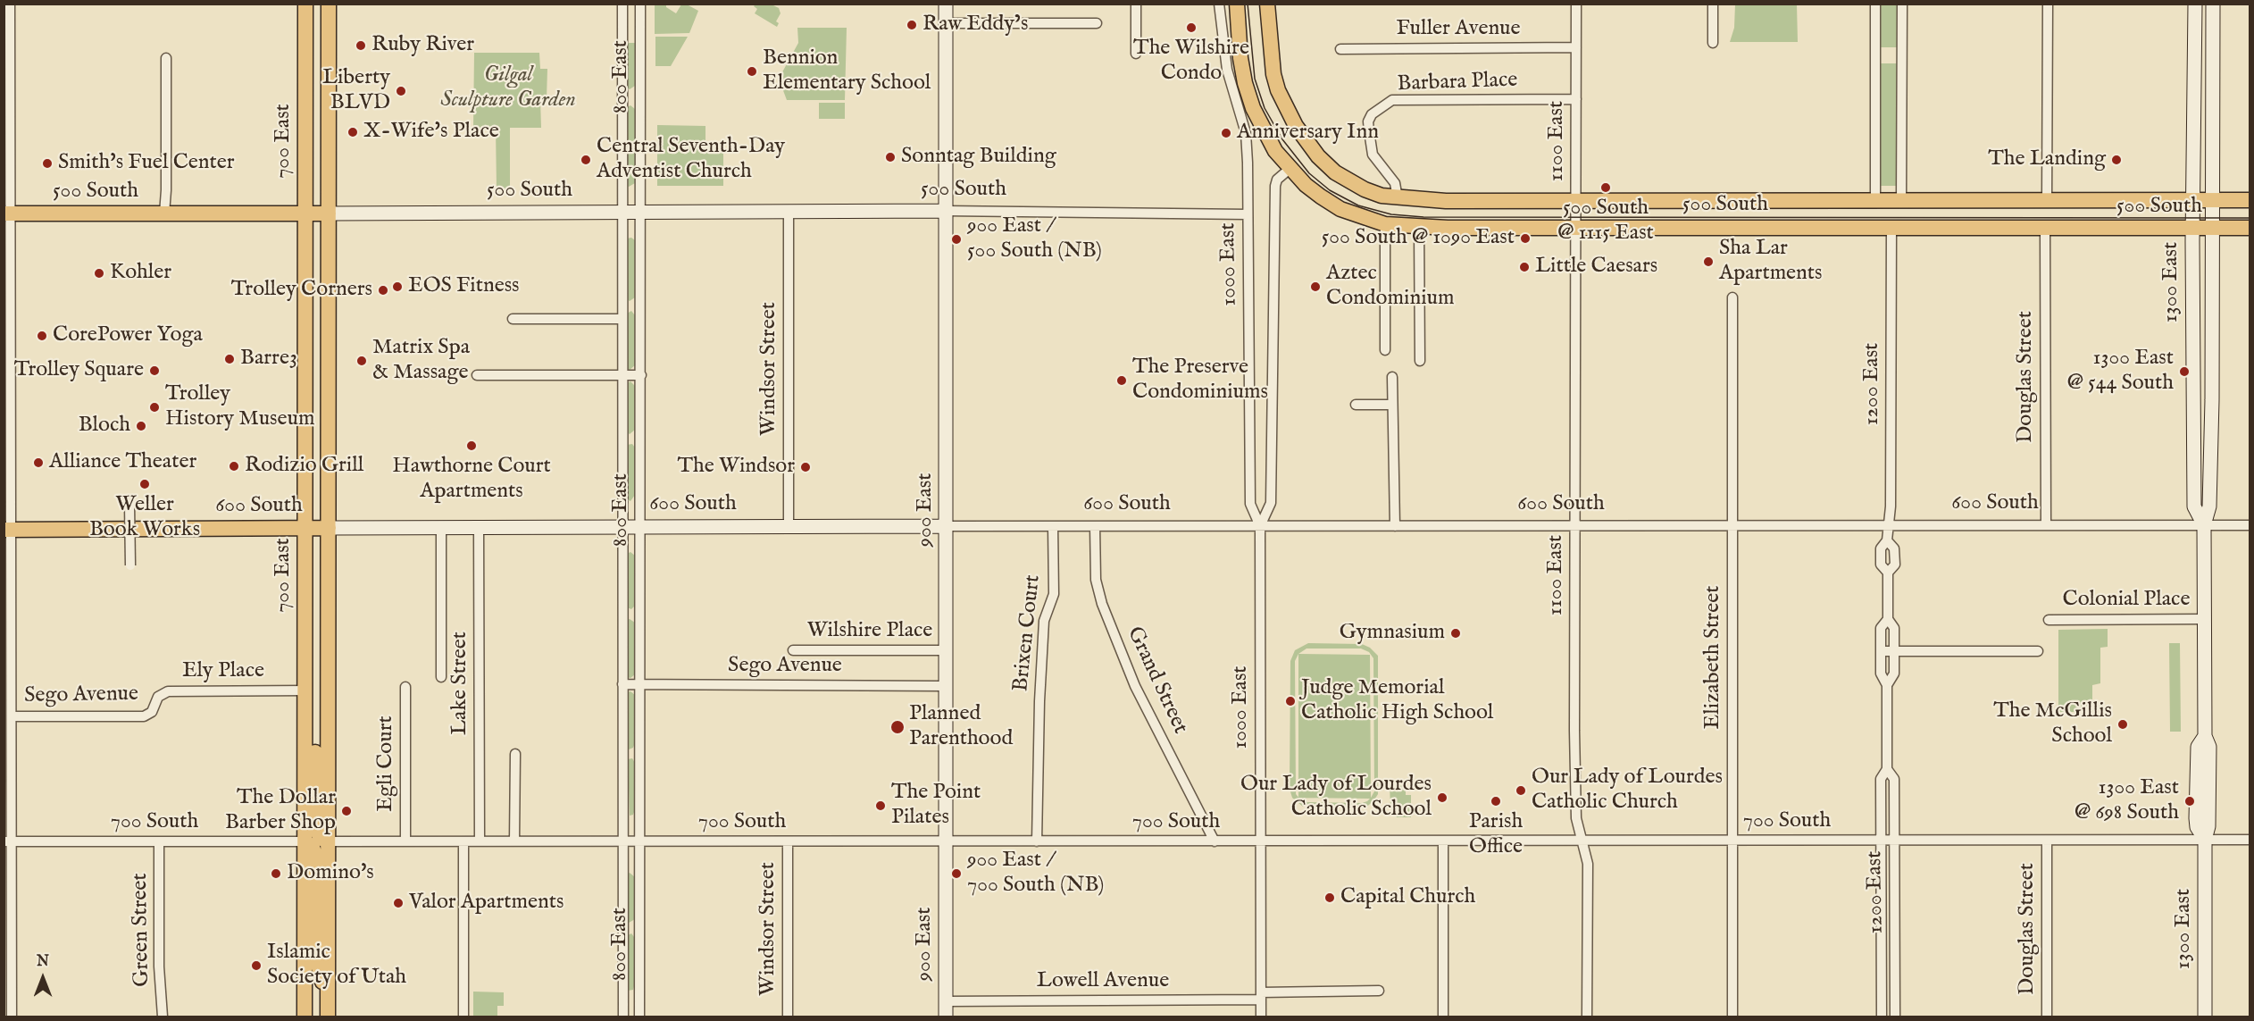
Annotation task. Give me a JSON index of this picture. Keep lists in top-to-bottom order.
{
  "streets": {
    "main road": ["700 East", "500 South", "600 South"],
    "street": [
      "Fuller Avenue",
      "800 East",
      "Barbara Place",
      "1100 East",
      "1000 East",
      "1300 East",
      "Windsor Street",
      "Douglas Street",
      "1200 East",
      "900 East",
      "Colonial Place",
      "Wilshire Place",
      "Brixen Court",
      "Elizabeth Street",
      "Sego Avenue",
      "Ely Place",
      "Grand Street",
      "Lake Street",
      "Egli Court",
      "700 South",
      "Green Street",
      "Lowell Avenue"
    ]
  },
  "crossings": [
    ["Fuller Avenue", "1100 East"],
    ["800 East", "500 South"],
    ["800 East", "600 South"],
    ["800 East", "Sego Avenue"],
    ["800 East", "700 South"],
    ["Barbara Place", "1100 East"],
    ["Barbara Place", "500 South"],
    ["700 East", "500 South"],
    ["700 East", "600 South"],
    ["700 East", "Ely Place"],
    ["700 East", "700 South"],
    ["1100 East", "500 South"],
    ["1100 East", "600 South"],
    ["1100 East", "700 South"],
    ["500 South", "1000 East"],
    ["500 South", "1300 East"],
    ["500 South", "Windsor Street"],
    ["500 South", "Douglas Street"],
    ["500 South", "1200 East"],
    ["500 South", "900 East"],
    ["1000 East", "600 South"],
    ["1000 East", "700 South"],
    ["1000 East", "Lowell Avenue"],
    ["1300 East", "600 South"],
    ["1300 East", "Colonial Place"],
    ["1300 East", "700 South"],
    ["Windsor Street", "600 South"],
    ["Windsor Street", "700 South"],
    ["Douglas Street", "600 South"],
    ["Douglas Street", "700 South"],
    ["1200 East", "600 South"],
    ["1200 East", "700 South"],
    ["600 South", "900 East"],
    ["600 South", "Brixen Court"],
    ["600 South", "Elizabeth Street"],
    ["600 South", "Grand Street"],
    ["600 South", "Lake Street"],
    ["900 East", "Wilshire Place"],
    ["900 East", "Sego Avenue"],
    ["900 East", "700 South"],
    ["900 East", "Lowell Avenue"],
    ["Brixen Court", "700 South"],
    ["Elizabeth Street", "700 South"],
    ["Sego Avenue", "Ely Place"],
    ["Grand Street", "700 South"],
    ["Lake Street", "700 South"],
    ["Egli Court", "700 South"],
    ["700 South", "Green Street"]
  ],
  "parks": ["Gilgal Sculpture Garden"],
  "places": [
    "Raw Eddy’s",
    "The Wilshire Condo",
    "Ruby River",
    "Bennion Elementary School",
    "Liberty BLVD",
    "X-Wife's Place",
    "Anniversary Inn",
    "Sonntag Building",
    "Central Seventh-Day Adventist Church",
    "The Landing",
    "Smith's Fuel Center",
    "500 South @ 1115 East",
    "500 South @ 1090 East",
    "900 East / 500 South (NB)",
    "Sha Lar Apartments",
    "Little Caesars",
    "Kohler",
    "EOS Fitness",
    "Aztec Condominium",
    "Trolley Corners",
    "CorePower Yoga",
    "Barre3",
    "Matrix Spa & Massage",
    "Trolley Square",
    "1300 East @ 544 South",
    "The Preserve Condominiums",
    "Trolley History Museum",
    "Bloch",
    "Hawthorne Court Apartments",
    "Alliance Theater",
    "Rodizio Grill",
    "The Windsor",
    "Weller Book Works",
    "Gymnasium",
    "Judge Memorial Catholic High School",
    "The McGillis School",
    "Planned Parenthood",
    "Our Lady of Lourdes Catholic Church",
    "Our Lady of Lourdes Catholic School",
    "Parish Office",
    "1300 East @ 698 South",
    "The Point Pilates",
    "The Dollar Barber Shop",
    "Domino's",
    "900 East / 700 South (NB)",
    "Capital Church",
    "Valor Apartments",
    "Islamic Society of Utah"
  ],
  "north": "top"
}
